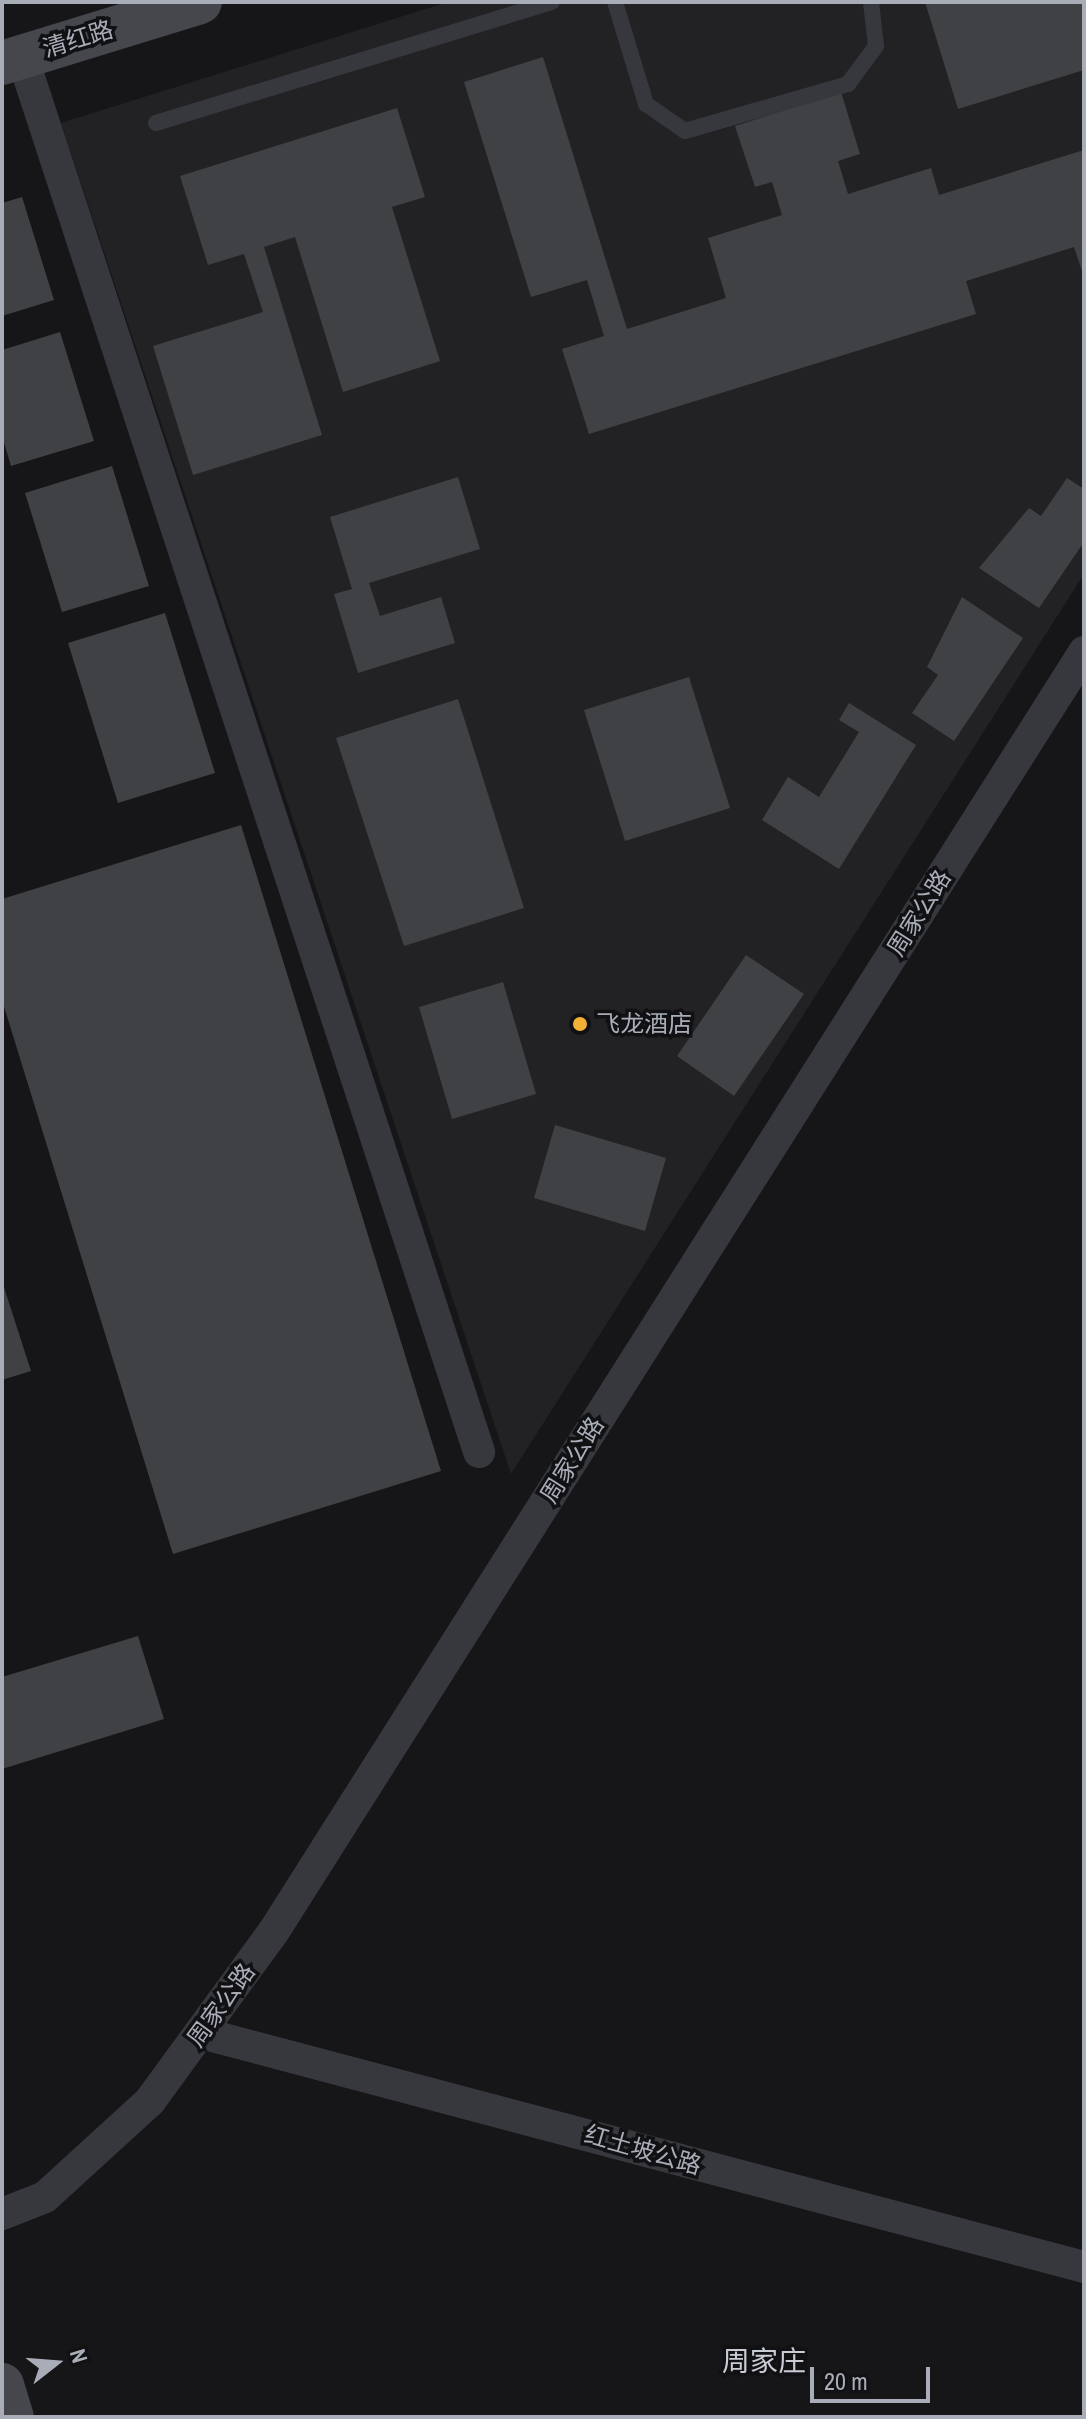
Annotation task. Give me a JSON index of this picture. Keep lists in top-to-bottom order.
{
  "streets": {
    "main road": ["清红路"],
    "street": ["周家公路", "红土坡公路"]
  },
  "crossings": [
    ["周家公路", "红土坡公路"]
  ],
  "districts": ["周家庄"],
  "places": ["飞龙酒店"],
  "scale_bar": "20 m",
  "north": "right"
}
